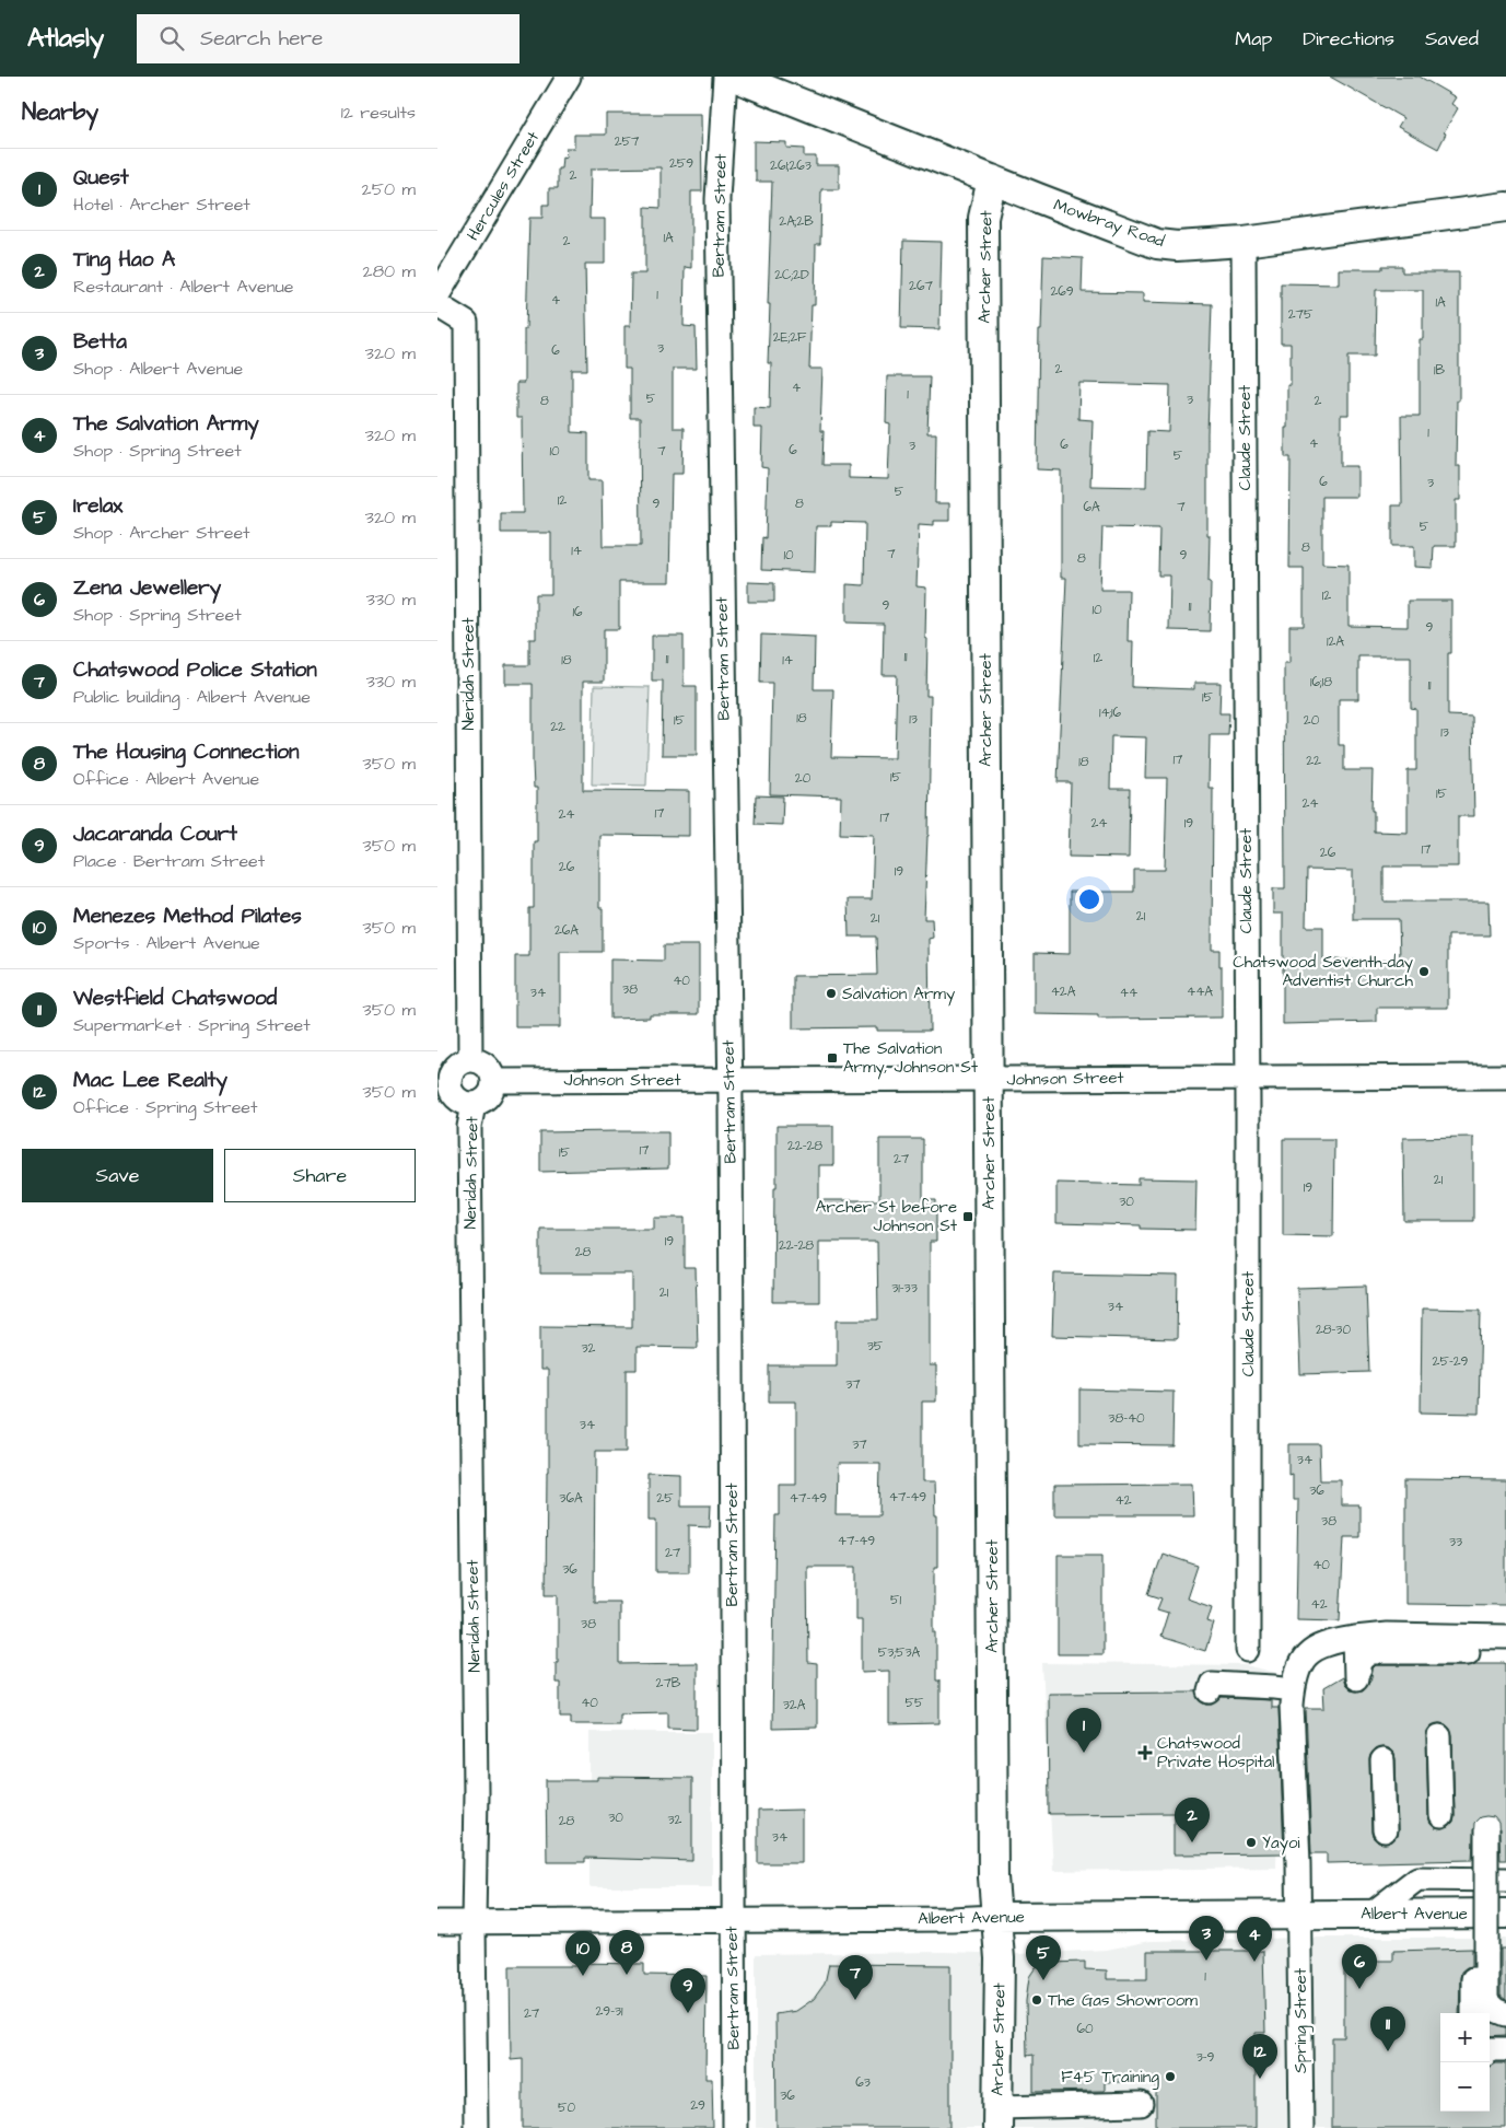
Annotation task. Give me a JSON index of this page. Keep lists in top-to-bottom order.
{
  "streets": {
    "main road": ["Mowbray Road", "Archer Street", "Albert Avenue"],
    "street": [
      "Hercules Street",
      "Bertram Street",
      "Claude Street",
      "Neridah Street",
      "Johnson Street",
      "Spring Street"
    ]
  },
  "crossings": [
    ["Bertram Street", "Johnson Street"],
    ["Bertram Street", "Albert Avenue"],
    ["Mowbray Road", "Archer Street"],
    ["Mowbray Road", "Claude Street"],
    ["Archer Street", "Johnson Street"],
    ["Archer Street", "Albert Avenue"],
    ["Claude Street", "Johnson Street"],
    ["Neridah Street", "Johnson Street"],
    ["Neridah Street", "Albert Avenue"],
    ["Albert Avenue", "Spring Street"]
  ],
  "places": {
    "other": [
      "Chatswood Seventh-day Adventist Church",
      "Salvation Army",
      "Yayoi",
      "The Gas Showroom",
      "F45 Training"
    ],
    "transit": ["The Salvation Army, Johnson St", "Archer St before Johnson St"],
    "health": ["Chatswood Private Hospital"]
  },
  "house_numbers": [
    "257",
    "259",
    "261;263",
    "2",
    "2A;2B",
    "1A",
    "2",
    "2C;2D",
    "267",
    "269",
    "1",
    "4",
    "1A",
    "275",
    "2E;2F",
    "3",
    "6",
    "2",
    "1B",
    "4",
    "1",
    "5",
    "3",
    "8",
    "2",
    "1",
    "4",
    "6",
    "3",
    "6",
    "10",
    "7",
    "5",
    "6",
    "3",
    "5",
    "12",
    "9",
    "8",
    "6A",
    "7",
    "5",
    "8",
    "14",
    "7",
    "10",
    "9",
    "8",
    "12",
    "9",
    "11",
    "10",
    "16",
    "9",
    "12A",
    "11",
    "12",
    "11",
    "18",
    "14",
    "16;18",
    "11",
    "15",
    "14;16",
    "18",
    "13",
    "15",
    "20",
    "22",
    "13",
    "17",
    "22",
    "18",
    "15",
    "20",
    "15",
    "24",
    "17",
    "24",
    "17",
    "24",
    "19",
    "17",
    "26",
    "26",
    "19",
    "21",
    "21",
    "26A",
    "40",
    "38",
    "42A",
    "44A",
    "34",
    "44",
    "22-28",
    "17",
    "15",
    "27",
    "21",
    "19",
    "30",
    "19",
    "22-28",
    "28",
    "31-33",
    "21",
    "34",
    "28-30",
    "35",
    "32",
    "25-29",
    "37",
    "38-40",
    "34",
    "37",
    "34",
    "36",
    "47-49",
    "36A",
    "25",
    "47-49",
    "42",
    "38",
    "47-49",
    "33",
    "27",
    "40",
    "36",
    "51",
    "42",
    "38",
    "53;53A",
    "27B",
    "40",
    "55",
    "32A",
    "30",
    "32",
    "28",
    "34",
    "1",
    "29-31",
    "27",
    "60",
    "3-9",
    "63",
    "36",
    "29",
    "50"
  ],
  "page": {
    "header": "Atlasly",
    "search": "Search here",
    "nav": ["Map", "Directions", "Saved"],
    "heading": ["Nearby", "12 results"],
    "list": [
      {
        "mark": "1",
        "name": "Quest",
        "note": "Hotel · Archer Street",
        "value": "250 m"
      },
      {
        "mark": "2",
        "name": "Ting Hao A",
        "note": "Restaurant · Albert Avenue",
        "value": "280 m"
      },
      {
        "mark": "3",
        "name": "Betta",
        "note": "Shop · Albert Avenue",
        "value": "320 m"
      },
      {
        "mark": "4",
        "name": "The Salvation Army",
        "note": "Shop · Spring Street",
        "value": "320 m"
      },
      {
        "mark": "5",
        "name": "Irelax",
        "note": "Shop · Archer Street",
        "value": "320 m"
      },
      {
        "mark": "6",
        "name": "Zena Jewellery",
        "note": "Shop · Spring Street",
        "value": "330 m"
      },
      {
        "mark": "7",
        "name": "Chatswood Police Station",
        "note": "Public building · Albert Avenue",
        "value": "330 m"
      },
      {
        "mark": "8",
        "name": "The Housing Connection",
        "note": "Office · Albert Avenue",
        "value": "350 m"
      },
      {
        "mark": "9",
        "name": "Jacaranda Court",
        "note": "Place · Bertram Street",
        "value": "350 m"
      },
      {
        "mark": "10",
        "name": "Menezes Method Pilates",
        "note": "Sports · Albert Avenue",
        "value": "350 m"
      },
      {
        "mark": "11",
        "name": "Westfield Chatswood",
        "note": "Supermarket · Spring Street",
        "value": "350 m"
      },
      {
        "mark": "12",
        "name": "Mac Lee Realty",
        "note": "Office · Spring Street",
        "value": "350 m"
      }
    ],
    "buttons": ["Save", "Share"],
    "pins": [
      "1",
      "2",
      "3",
      "4",
      "8",
      "10",
      "5",
      "6",
      "7",
      "9",
      "11",
      "12"
    ],
    "map_buttons": ["+", "−"]
  }
}
